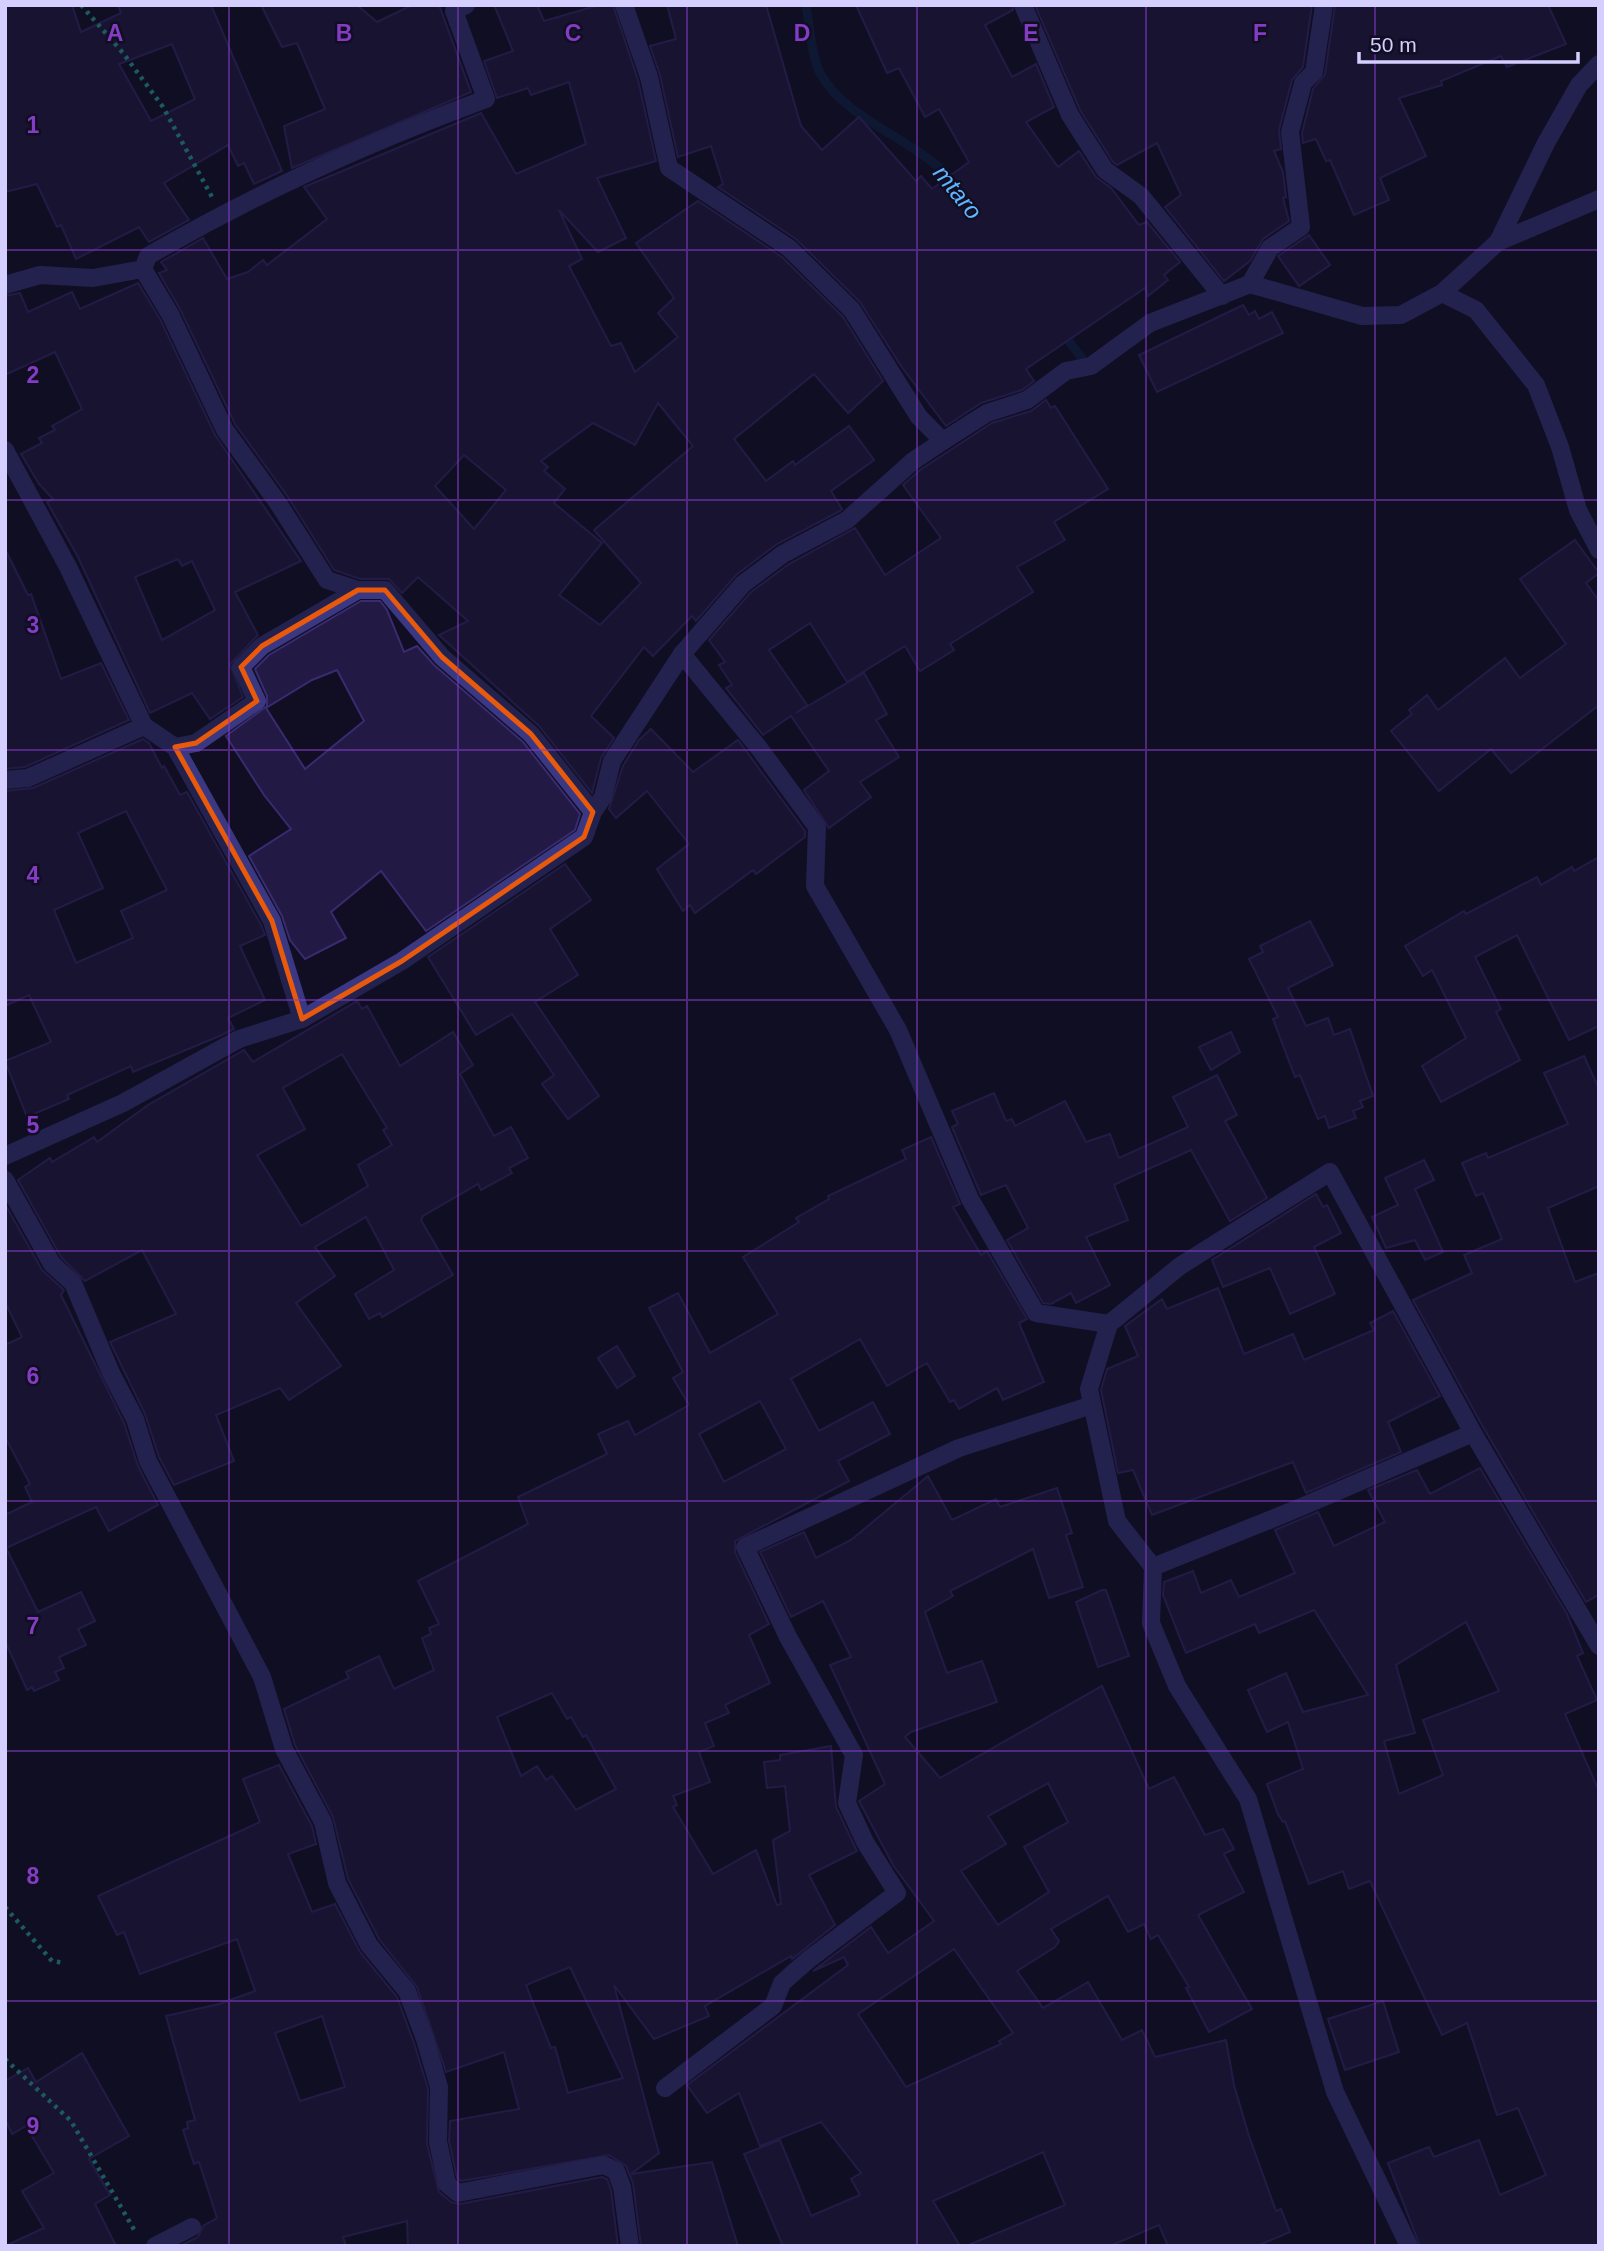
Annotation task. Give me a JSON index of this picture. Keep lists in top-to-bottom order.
{
  "water": ["mtaro"],
  "scale_bar": "50 m",
  "grid": {
    "columns": [
      "A",
      "B",
      "C",
      "D",
      "E",
      "F"
    ],
    "rows": [
      "1",
      "2",
      "3",
      "4",
      "5",
      "6",
      "7",
      "8",
      "9"
    ]
  }
}
